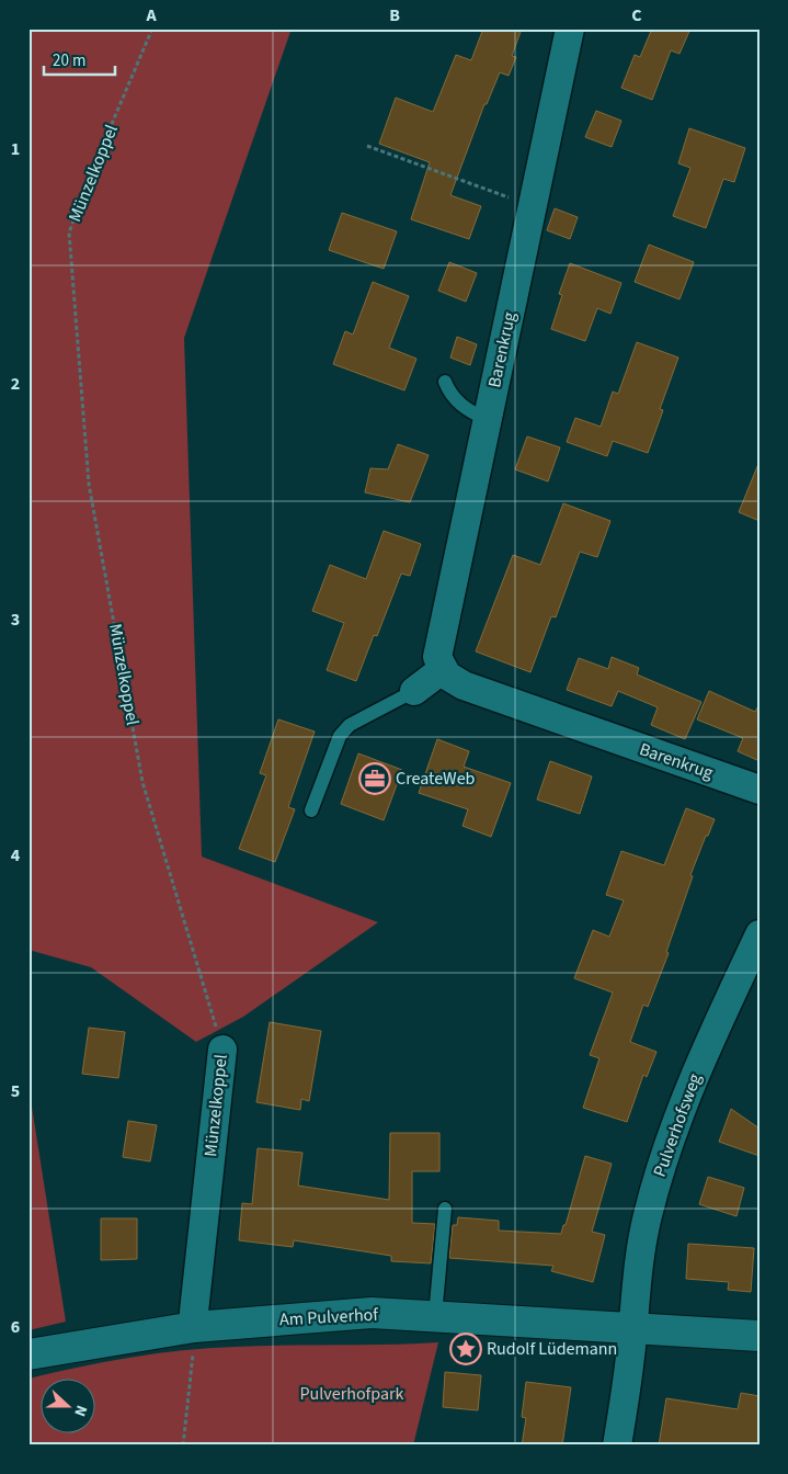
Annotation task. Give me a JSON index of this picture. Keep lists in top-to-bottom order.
{
  "streets": {
    "street": [
      "Münzelkoppel",
      "Barenkrug",
      "Pulverhofsweg",
      "Am Pulverhof"
    ]
  },
  "crossings": [
    ["Münzelkoppel", "Am Pulverhof"],
    ["Pulverhofsweg", "Am Pulverhof"]
  ],
  "parks": ["Pulverhofpark"],
  "places": {
    "office": ["CreateWeb"],
    "place": ["Rudolf Lüdemann"]
  },
  "scale_bar": "20 m",
  "north": "right",
  "grid": {
    "columns": ["A", "B", "C"],
    "rows": [
      "1",
      "2",
      "3",
      "4",
      "5",
      "6"
    ]
  }
}
